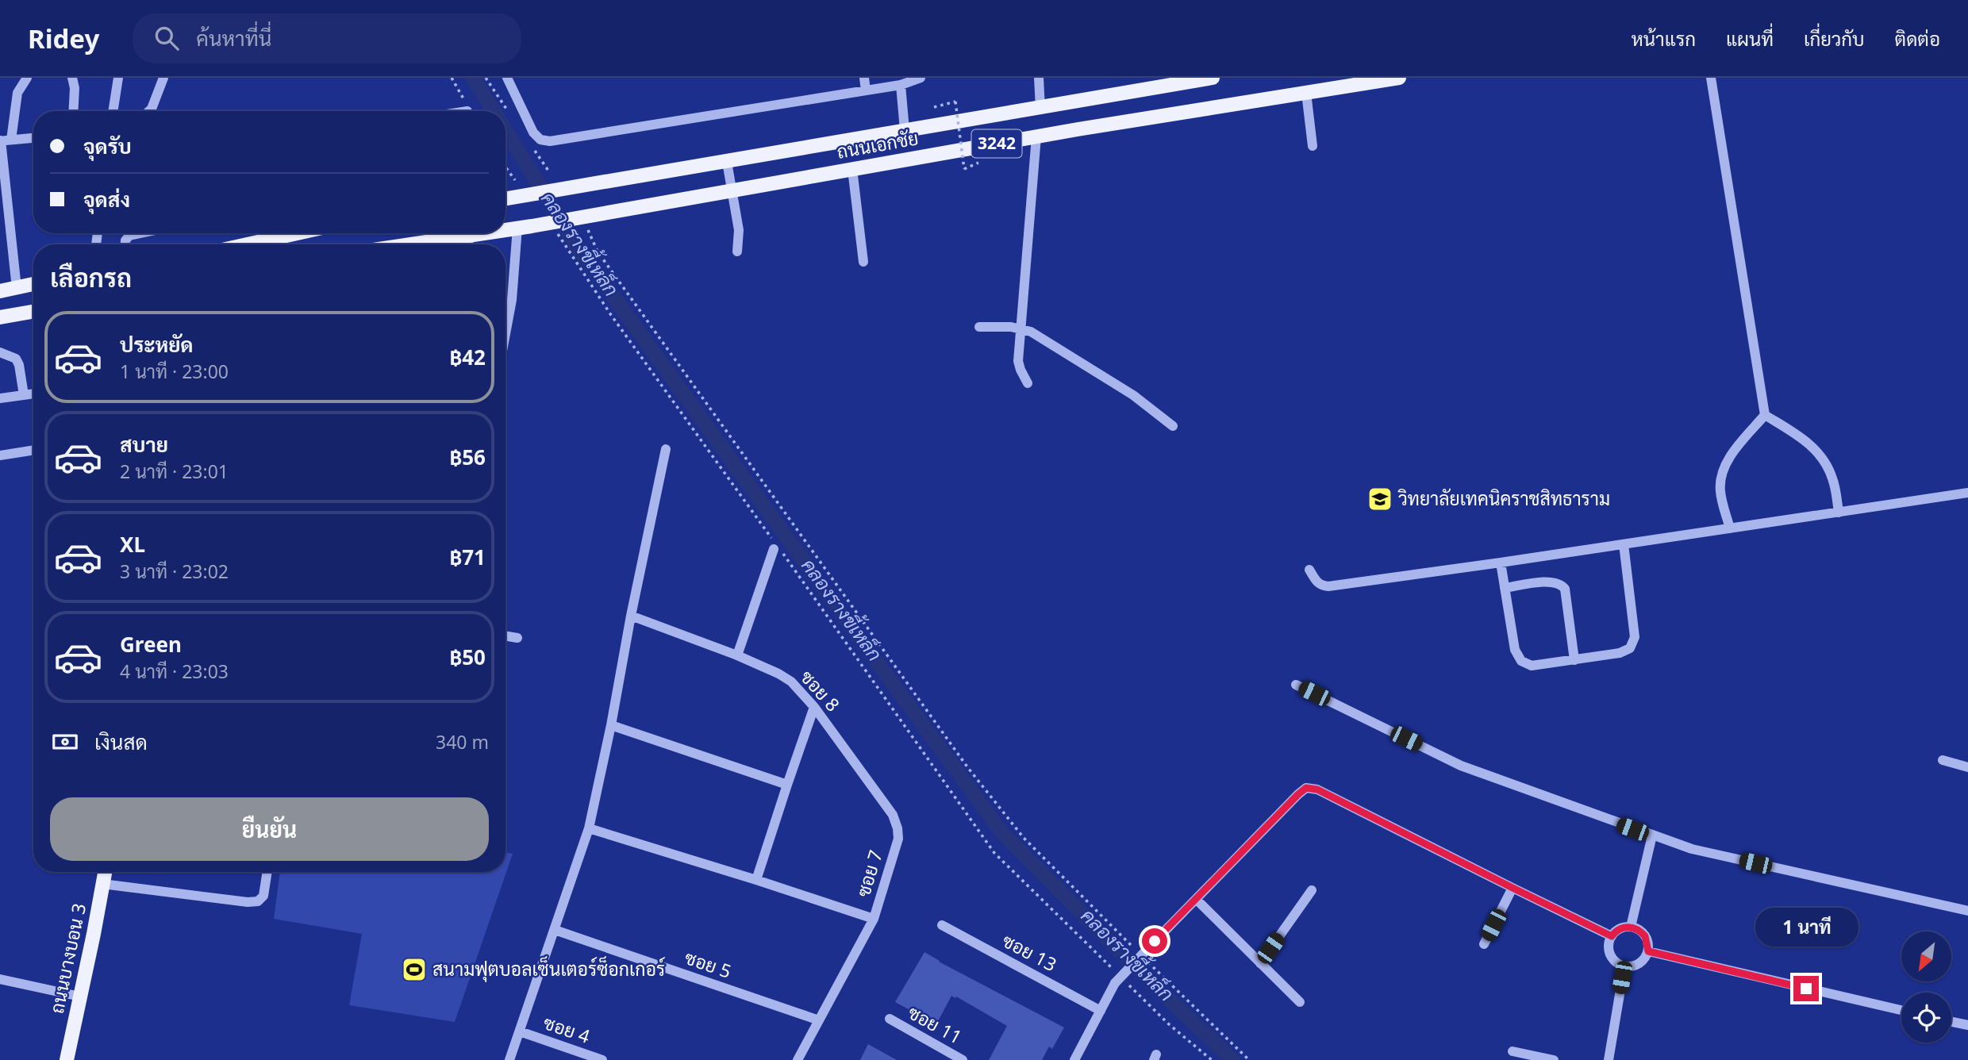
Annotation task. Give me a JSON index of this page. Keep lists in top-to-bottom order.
{
  "streets": {
    "main road": ["3242", "ถนนเอกชัย", "ถนนบางบอน 3"],
    "street": [
      "ซอย 8",
      "ซอย 7",
      "ซอย 13",
      "ซอย 5",
      "ซอย 11",
      "ซอย 4"
    ]
  },
  "crossings": [
    ["ซอย 8", "ซอย 7"],
    ["ซอย 7", "ซอย 5"]
  ],
  "water": ["คลองรางขี้เหล็ก"],
  "places": {
    "school or university": ["วิทยาลัยเทคนิคราชสิทธาราม"],
    "sports": ["สนามฟุตบอลเซ็นเตอร์ซ็อกเกอร์"]
  },
  "north": "bottom left",
  "page": {
    "header": "Ridey",
    "search": "ค้นหาที่นี่",
    "nav": [
      "หน้าแรก",
      "แผนที่",
      "เกี่ยวกับ",
      "ติดต่อ"
    ],
    "banner": ["จุดรับ", "จุดส่ง"],
    "heading": "เลือกรถ",
    "list": [
      {
        "name": "ประหยัด",
        "note": "1 นาที · 23:00",
        "value": "฿42"
      },
      {
        "name": "สบาย",
        "note": "2 นาที · 23:01",
        "value": "฿56"
      },
      {
        "name": "XL",
        "note": "3 นาที · 23:02",
        "value": "฿71"
      },
      {
        "name": "Green",
        "note": "4 นาที · 23:03",
        "value": "฿50"
      }
    ],
    "pay": ["เงินสด", "340 m"],
    "buttons": "ยืนยัน",
    "bubble": "1 นาที"
  }
}
